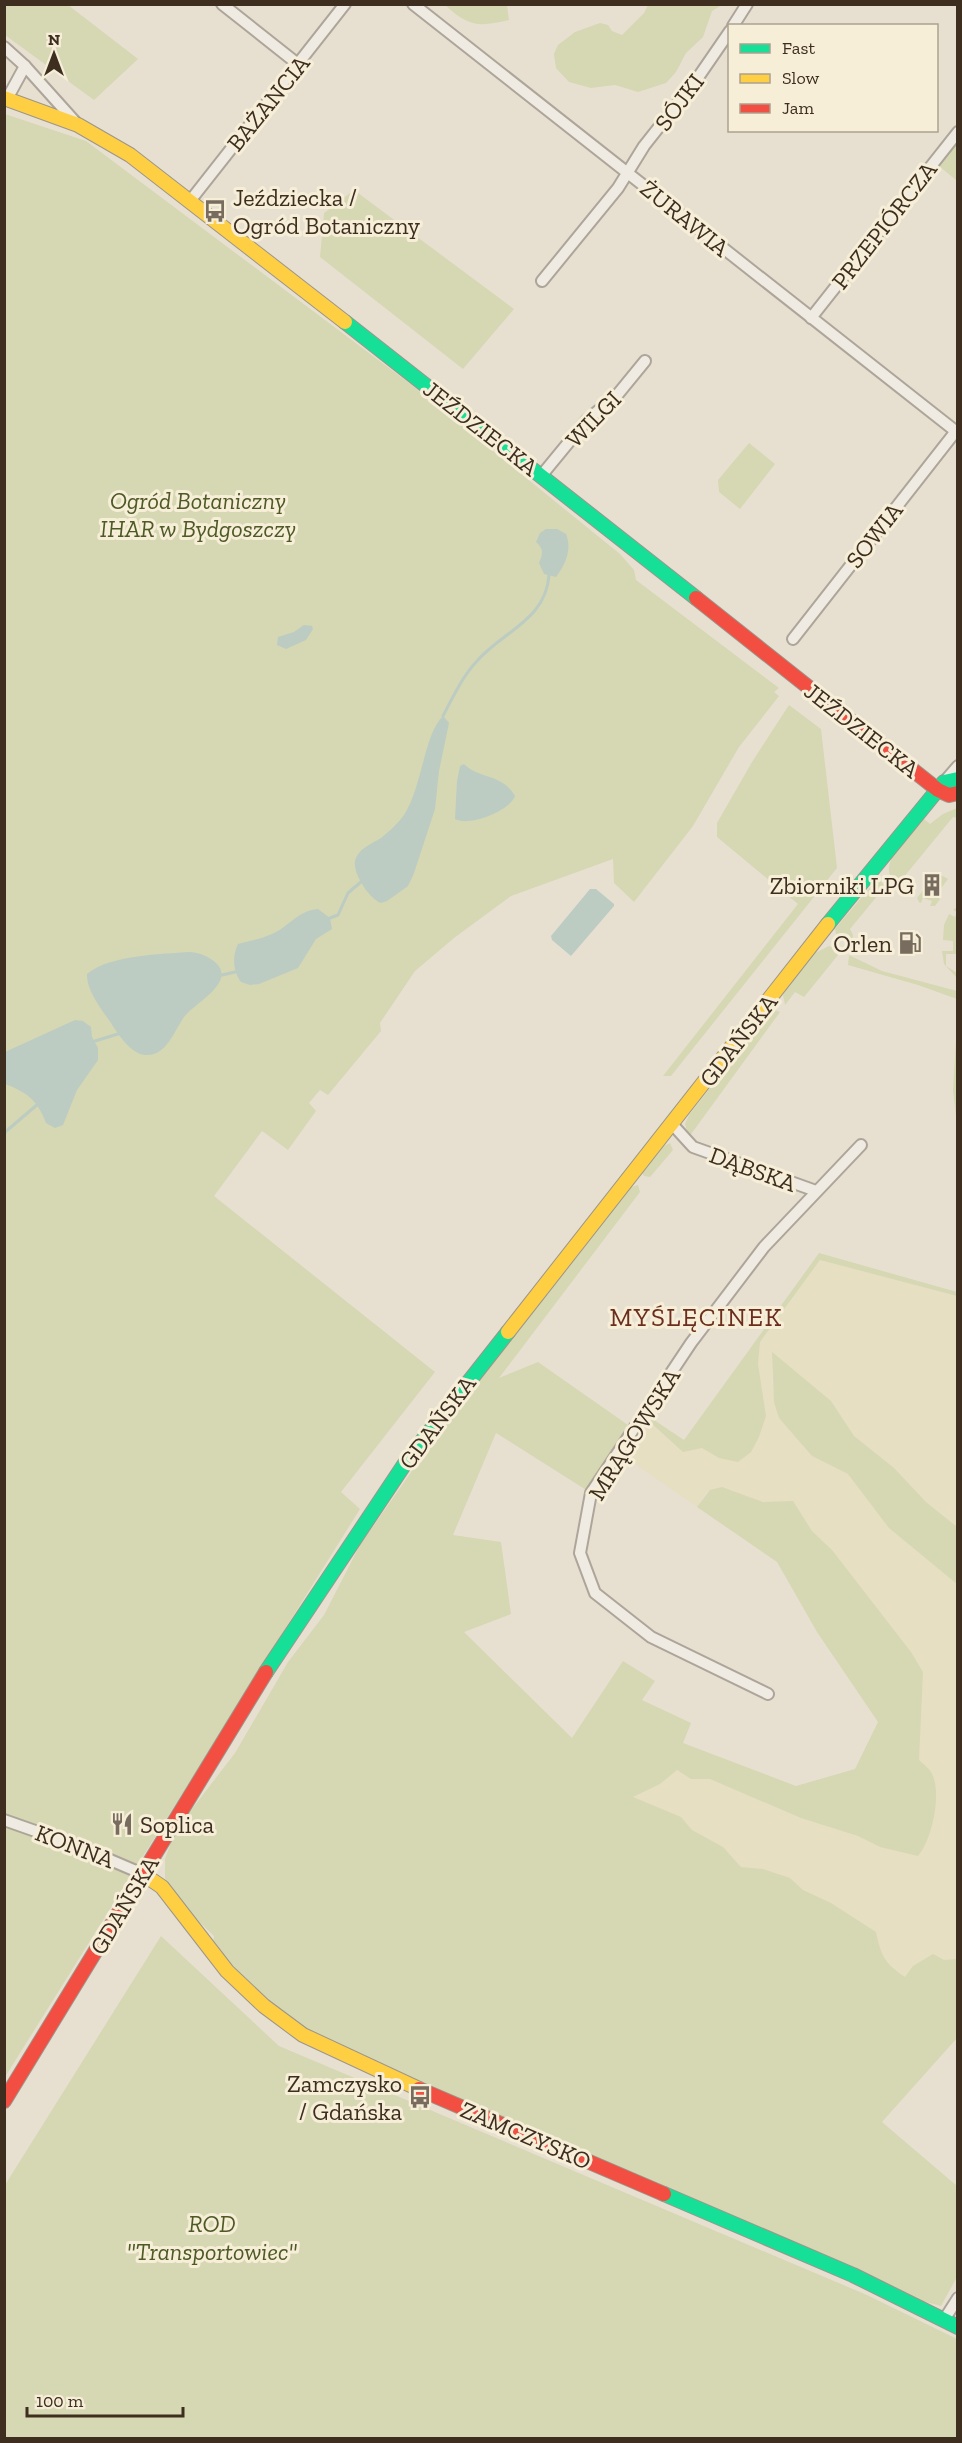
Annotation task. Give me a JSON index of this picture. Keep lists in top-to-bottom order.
{
  "streets": {
    "street": [
      "SÓJKI",
      "BAŻANCIA",
      "ŻURAWIA",
      "PRZEPIÓRCZA",
      "WILGI",
      "JEŹDZIECKA",
      "SOWIA",
      "GDAŃSKA",
      "DĄBSKA",
      "MRĄGOWSKA",
      "KONNA",
      "ZAMCZYSKO"
    ]
  },
  "crossings": [
    ["SÓJKI", "ŻURAWIA"],
    ["BAŻANCIA", "JEŹDZIECKA"],
    ["ŻURAWIA", "PRZEPIÓRCZA"],
    ["ŻURAWIA", "SOWIA"],
    ["WILGI", "JEŹDZIECKA"],
    ["JEŹDZIECKA", "GDAŃSKA"],
    ["GDAŃSKA", "DĄBSKA"],
    ["GDAŃSKA", "KONNA"],
    ["GDAŃSKA", "ZAMCZYSKO"],
    ["DĄBSKA", "MRĄGOWSKA"],
    ["KONNA", "ZAMCZYSKO"]
  ],
  "districts": ["MYŚLĘCINEK"],
  "parks": ["Ogród Botaniczny IHAR w Bydgoszczy", "ROD \"Transportowiec\""],
  "places": {
    "bus stop": ["Jeździecka / Ogród Botaniczny", "Zamczysko / Gdańska"],
    "building": ["Zbiorniki LPG"],
    "fuel station": ["Orlen"],
    "restaurant": ["Soplica"]
  },
  "legend": ["Fast", "Slow", "Jam"],
  "scale_bar": "100 m",
  "north": "top"
}
